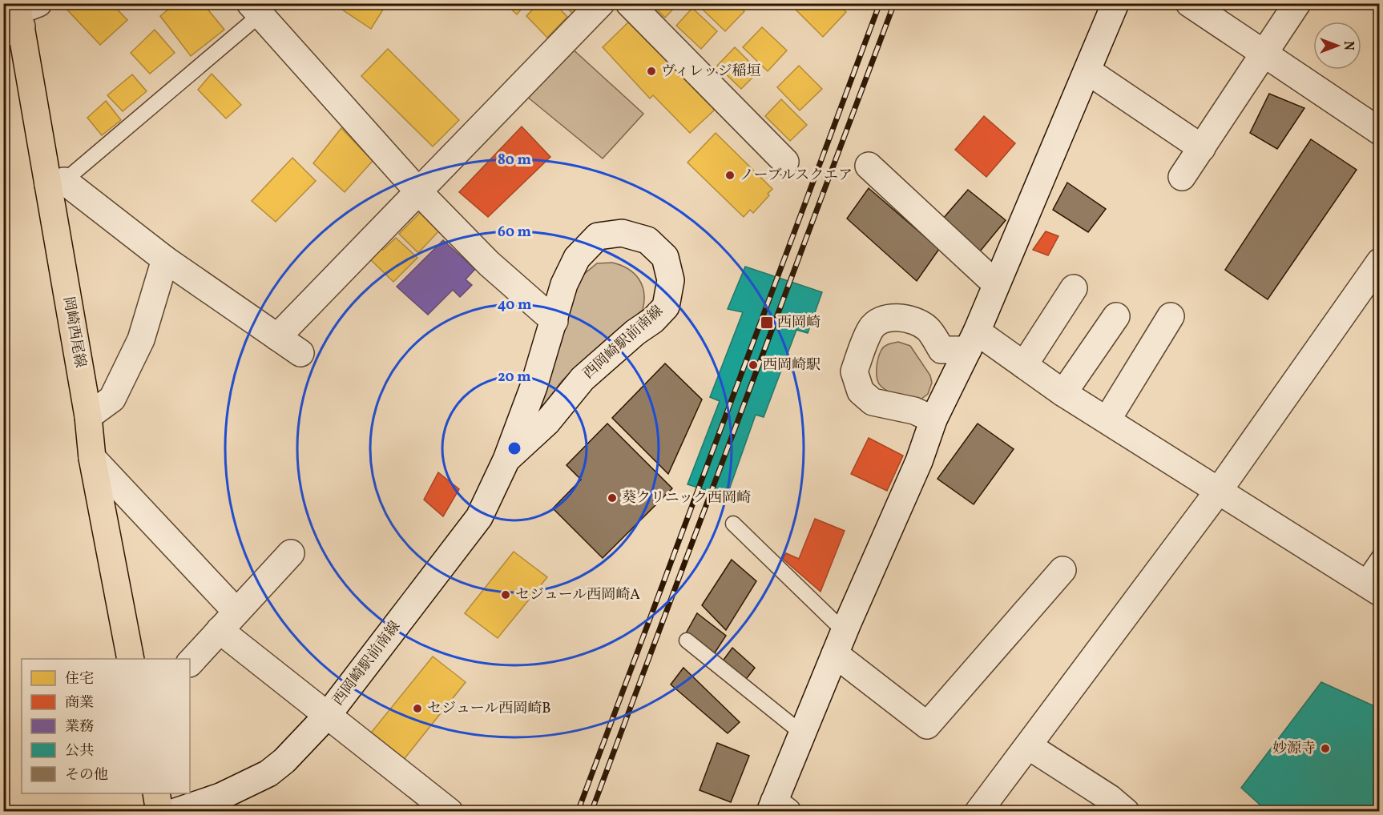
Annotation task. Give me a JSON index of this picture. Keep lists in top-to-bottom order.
{
  "streets": {
    "main road": ["岡崎西尾線"],
    "street": ["西岡崎駅前南線"]
  },
  "places": {
    "other": [
      "ヴィレッジ稲垣",
      "ノーブルスクエア",
      "西岡崎駅",
      "葵クリニック西岡崎",
      "セジュール西岡崎A",
      "セジュール西岡崎B",
      "妙源寺"
    ],
    "transit": ["西岡崎"]
  },
  "legend": [
    "住宅",
    "商業",
    "業務",
    "公共",
    "その他"
  ],
  "north": "right",
  "rings": [
    "80 m",
    "60 m",
    "40 m",
    "20 m"
  ]
}
